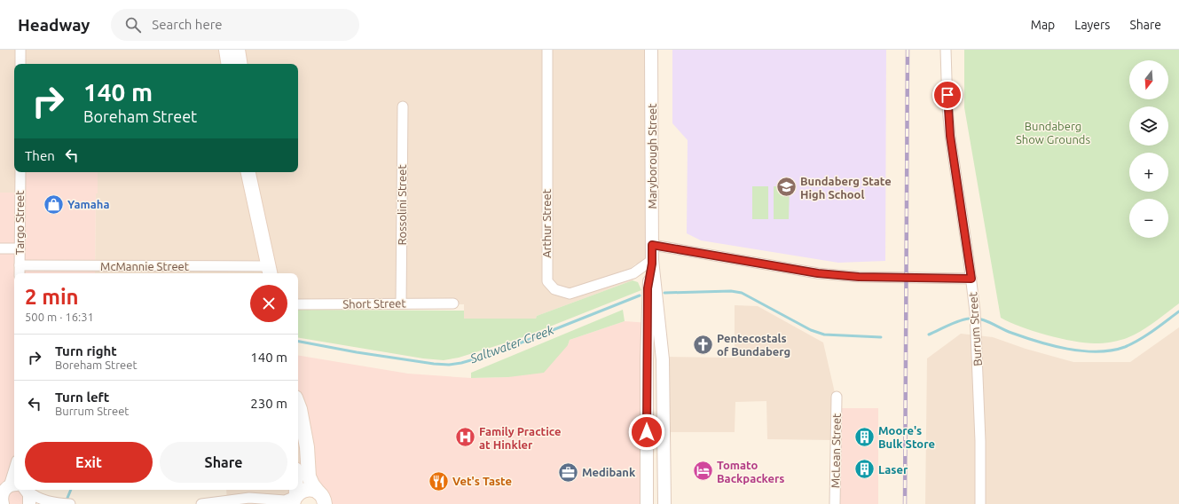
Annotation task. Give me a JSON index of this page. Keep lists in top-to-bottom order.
{
  "streets": {
    "street": [
      "Maryborough Street",
      "Rossolini Street",
      "Targo Street",
      "Arthur Street",
      "McMannie Street",
      "Short Street",
      "Burrum Street",
      "McLean Street"
    ]
  },
  "crossings": [
    ["Maryborough Street", "Arthur Street"],
    ["Rossolini Street", "Short Street"],
    ["Targo Street", "McMannie Street"]
  ],
  "water": ["Saltwater Creek"],
  "parks": ["Bundaberg Show Grounds"],
  "places": {
    "school or university": ["Bundaberg State High School"],
    "shop": ["Yamaha"],
    "church": ["Pentecostals of Bundaberg"],
    "building": ["Moore's Bulk Store", "Laser"],
    "hospital": ["Family Practice at Hinkler"],
    "hotel": ["Tomato Backpackers"],
    "office": ["Medibank"],
    "restaurant": ["Vet's Taste"]
  },
  "north": "bottom",
  "page": {
    "header": "Headway",
    "search": "Search here",
    "nav": ["Map", "Layers", "Share"],
    "map_buttons": ["+", "−"],
    "turn": ["140 m", "Boreham Street"],
    "then": "Then",
    "heading": ["2 min", "500 m · 16:31"],
    "list": [
      {
        "name": "Turn right",
        "note": "Boreham Street",
        "value": "140 m"
      },
      {
        "name": "Turn left",
        "note": "Burrum Street",
        "value": "230 m"
      }
    ],
    "buttons": ["Exit", "Share"]
  }
}
